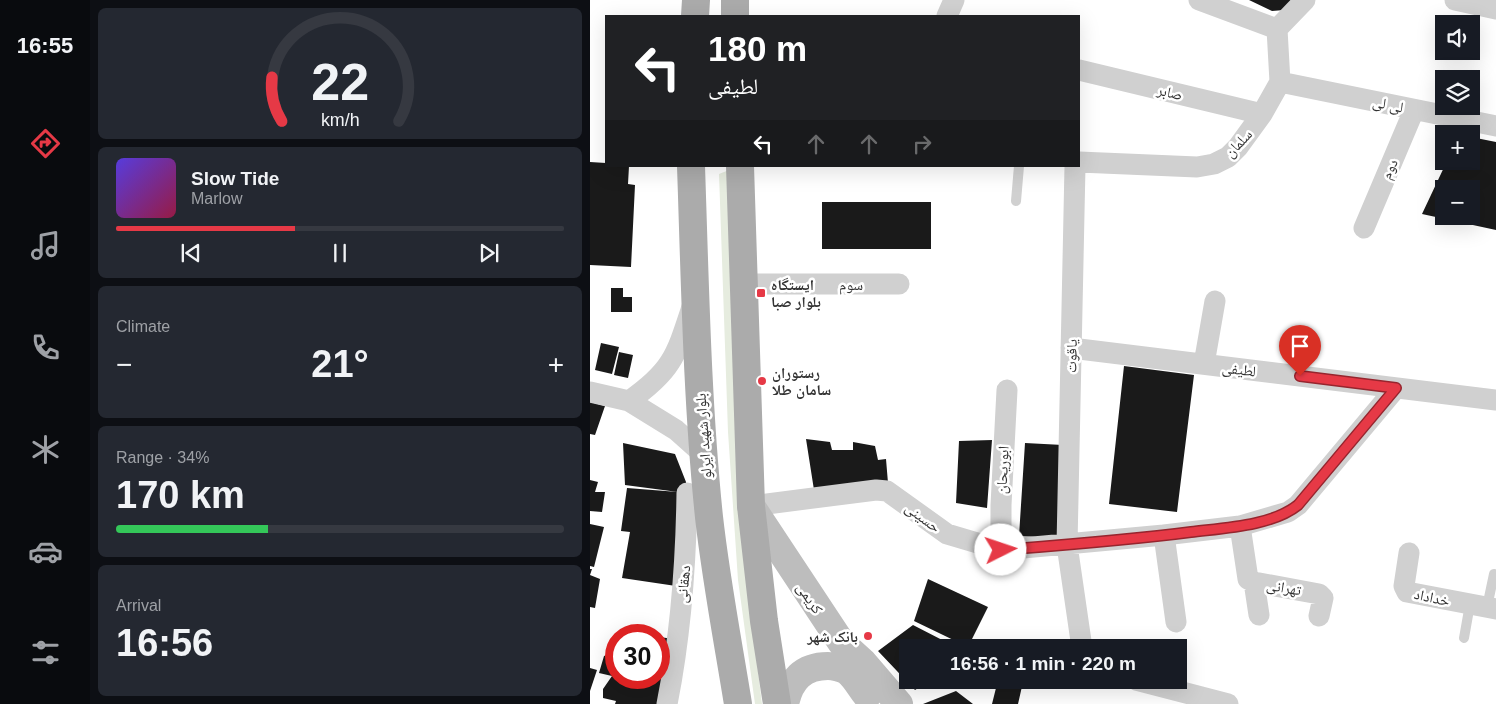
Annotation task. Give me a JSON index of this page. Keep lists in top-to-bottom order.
{
  "streets": {
    "main road": ["بلوار شهید ایرلو", "کریمی"],
    "street": [
      "صابر",
      "لی لی",
      "سلمان",
      "دوم",
      "سوم",
      "یاقوت",
      "لطیفی",
      "ابوریحان",
      "حسینی",
      "دهقانی",
      "تهرانی",
      "خداداد"
    ]
  },
  "crossings": [
    ["صابر", "سلمان"],
    ["لی لی", "سلمان"],
    ["لی لی", "دوم"],
    ["یاقوت", "لطیفی"],
    ["یاقوت", "حسینی"],
    ["لطیفی", "حسینی"],
    ["ابوریحان", "حسینی"],
    ["حسینی", "تهرانی"],
    ["حسینی", "کریمی"]
  ],
  "places": {
    "transit": ["ایستگاه بلوار صبا"],
    "other": ["رستوران سامان طلا", "بانک شهر"]
  },
  "page": {
    "tabs": "16:55",
    "map_buttons": ["+", "−"],
    "turn": ["180 m", "لطیفی"],
    "song": ["Slow Tide", "Marlow"],
    "tile": [
      "Climate",
      ["Range · 34%", "170 km"],
      ["Arrival", "16:56"]
    ],
    "heat": ["−", "21°", "+"],
    "limit": "30",
    "trip": "16:56 · 1 min · 220 m",
    "gauge": ["22", "km/h"]
  }
}
